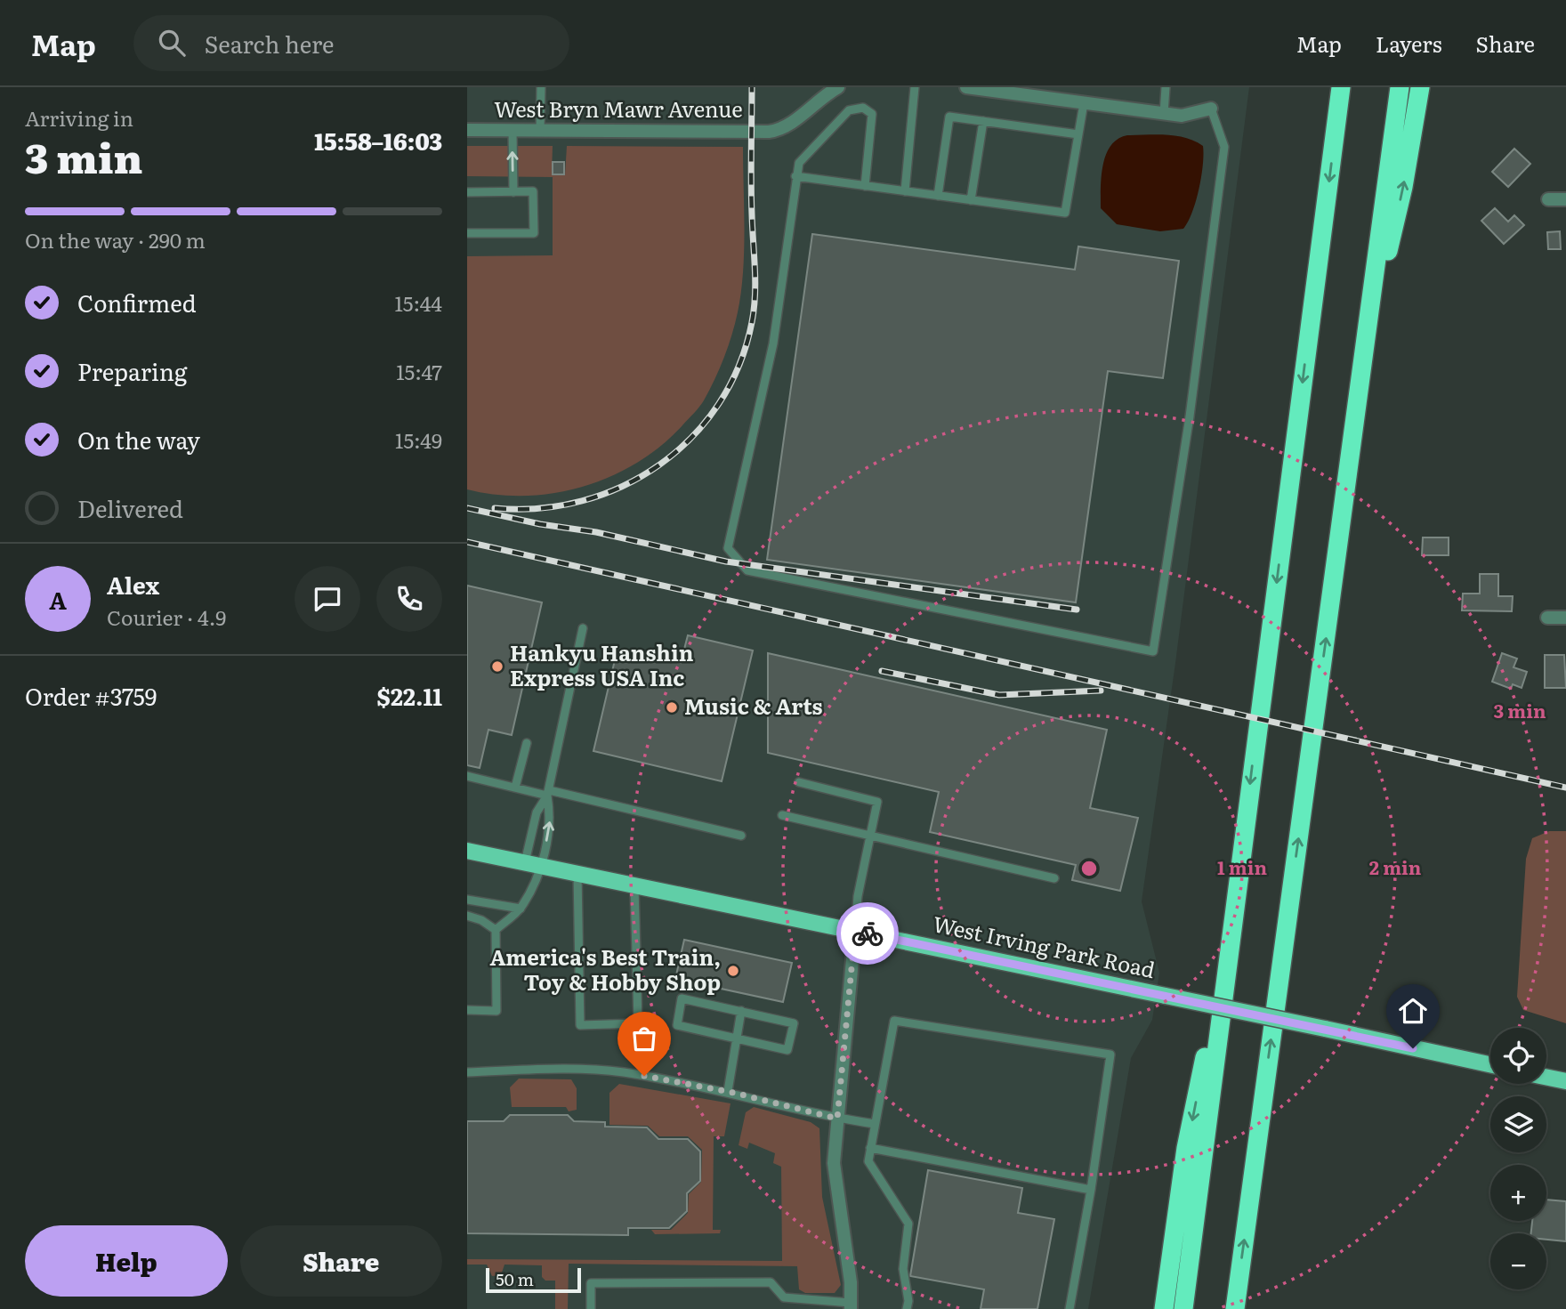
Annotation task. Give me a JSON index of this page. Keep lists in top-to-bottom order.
{
  "streets": {
    "main road": ["West Irving Park Road"],
    "street": ["West Bryn Mawr Avenue"]
  },
  "places": ["Hankyu Hanshin Express USA Inc", "Music & Arts", "America's Best Train, Toy & Hobby Shop"],
  "scale_bar": "50 m",
  "page": {
    "header": "Map",
    "search": "Search here",
    "nav": ["Map", "Layers", "Share"],
    "heading": ["3 min", "Arriving in", "15:58–16:03"],
    "panel": [
      "Alex",
      "Courier · 4.9",
      "Order #3759",
      "$22.11"
    ],
    "bar": "On the way · 290 m",
    "list": [
      ["Confirmed", "15:44"],
      ["Preparing", "15:47"],
      ["On the way", "15:49"],
      "Delivered"
    ],
    "round": "A",
    "map_buttons": ["+", "−"],
    "buttons": ["Help", "Share"],
    "scale": "50 m"
  },
  "rings": ["3 min", "1 min", "2 min"]
}
